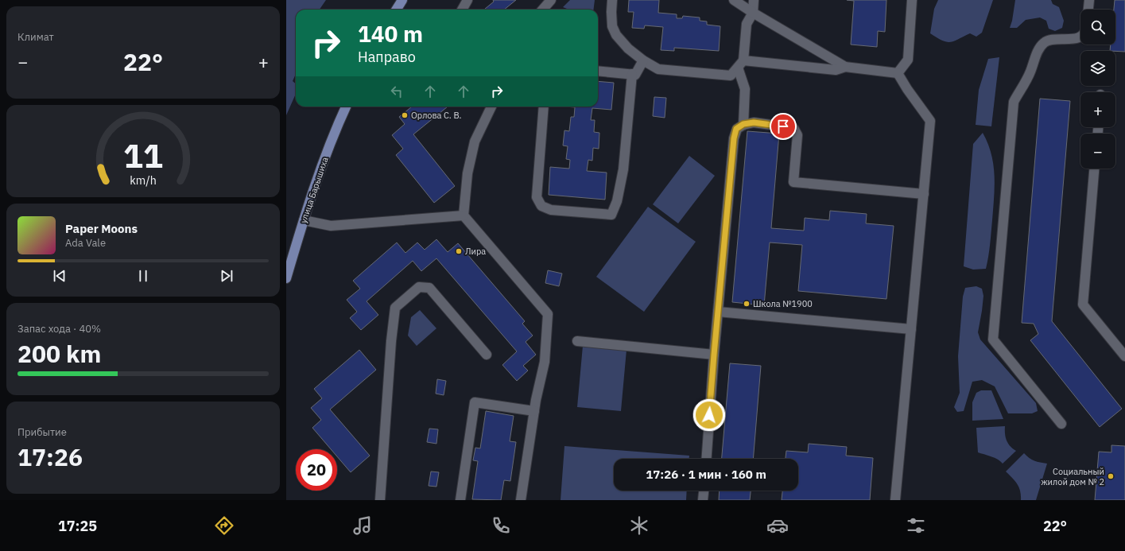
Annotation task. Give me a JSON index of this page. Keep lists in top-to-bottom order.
{
  "streets": {
    "main road": ["улица Барышиха"]
  },
  "places": [
    "Орлова С. В.",
    "Лира",
    "Школа №1900",
    "Социальный жилой дом № 2"
  ],
  "page": {
    "tile": [
      "Климат",
      ["Запас хода · 40%", "200 km"],
      ["Прибытие", "17:26"]
    ],
    "map_buttons": ["+", "−"],
    "turn": ["140 m", "Направо"],
    "heat": ["−", "22°", "+"],
    "song": ["Paper Moons", "Ada Vale"],
    "limit": "20",
    "trip": "17:26 · 1 мин · 160 m",
    "tabs": ["17:25", "22°"],
    "gauge": ["11", "km/h"]
  }
}
